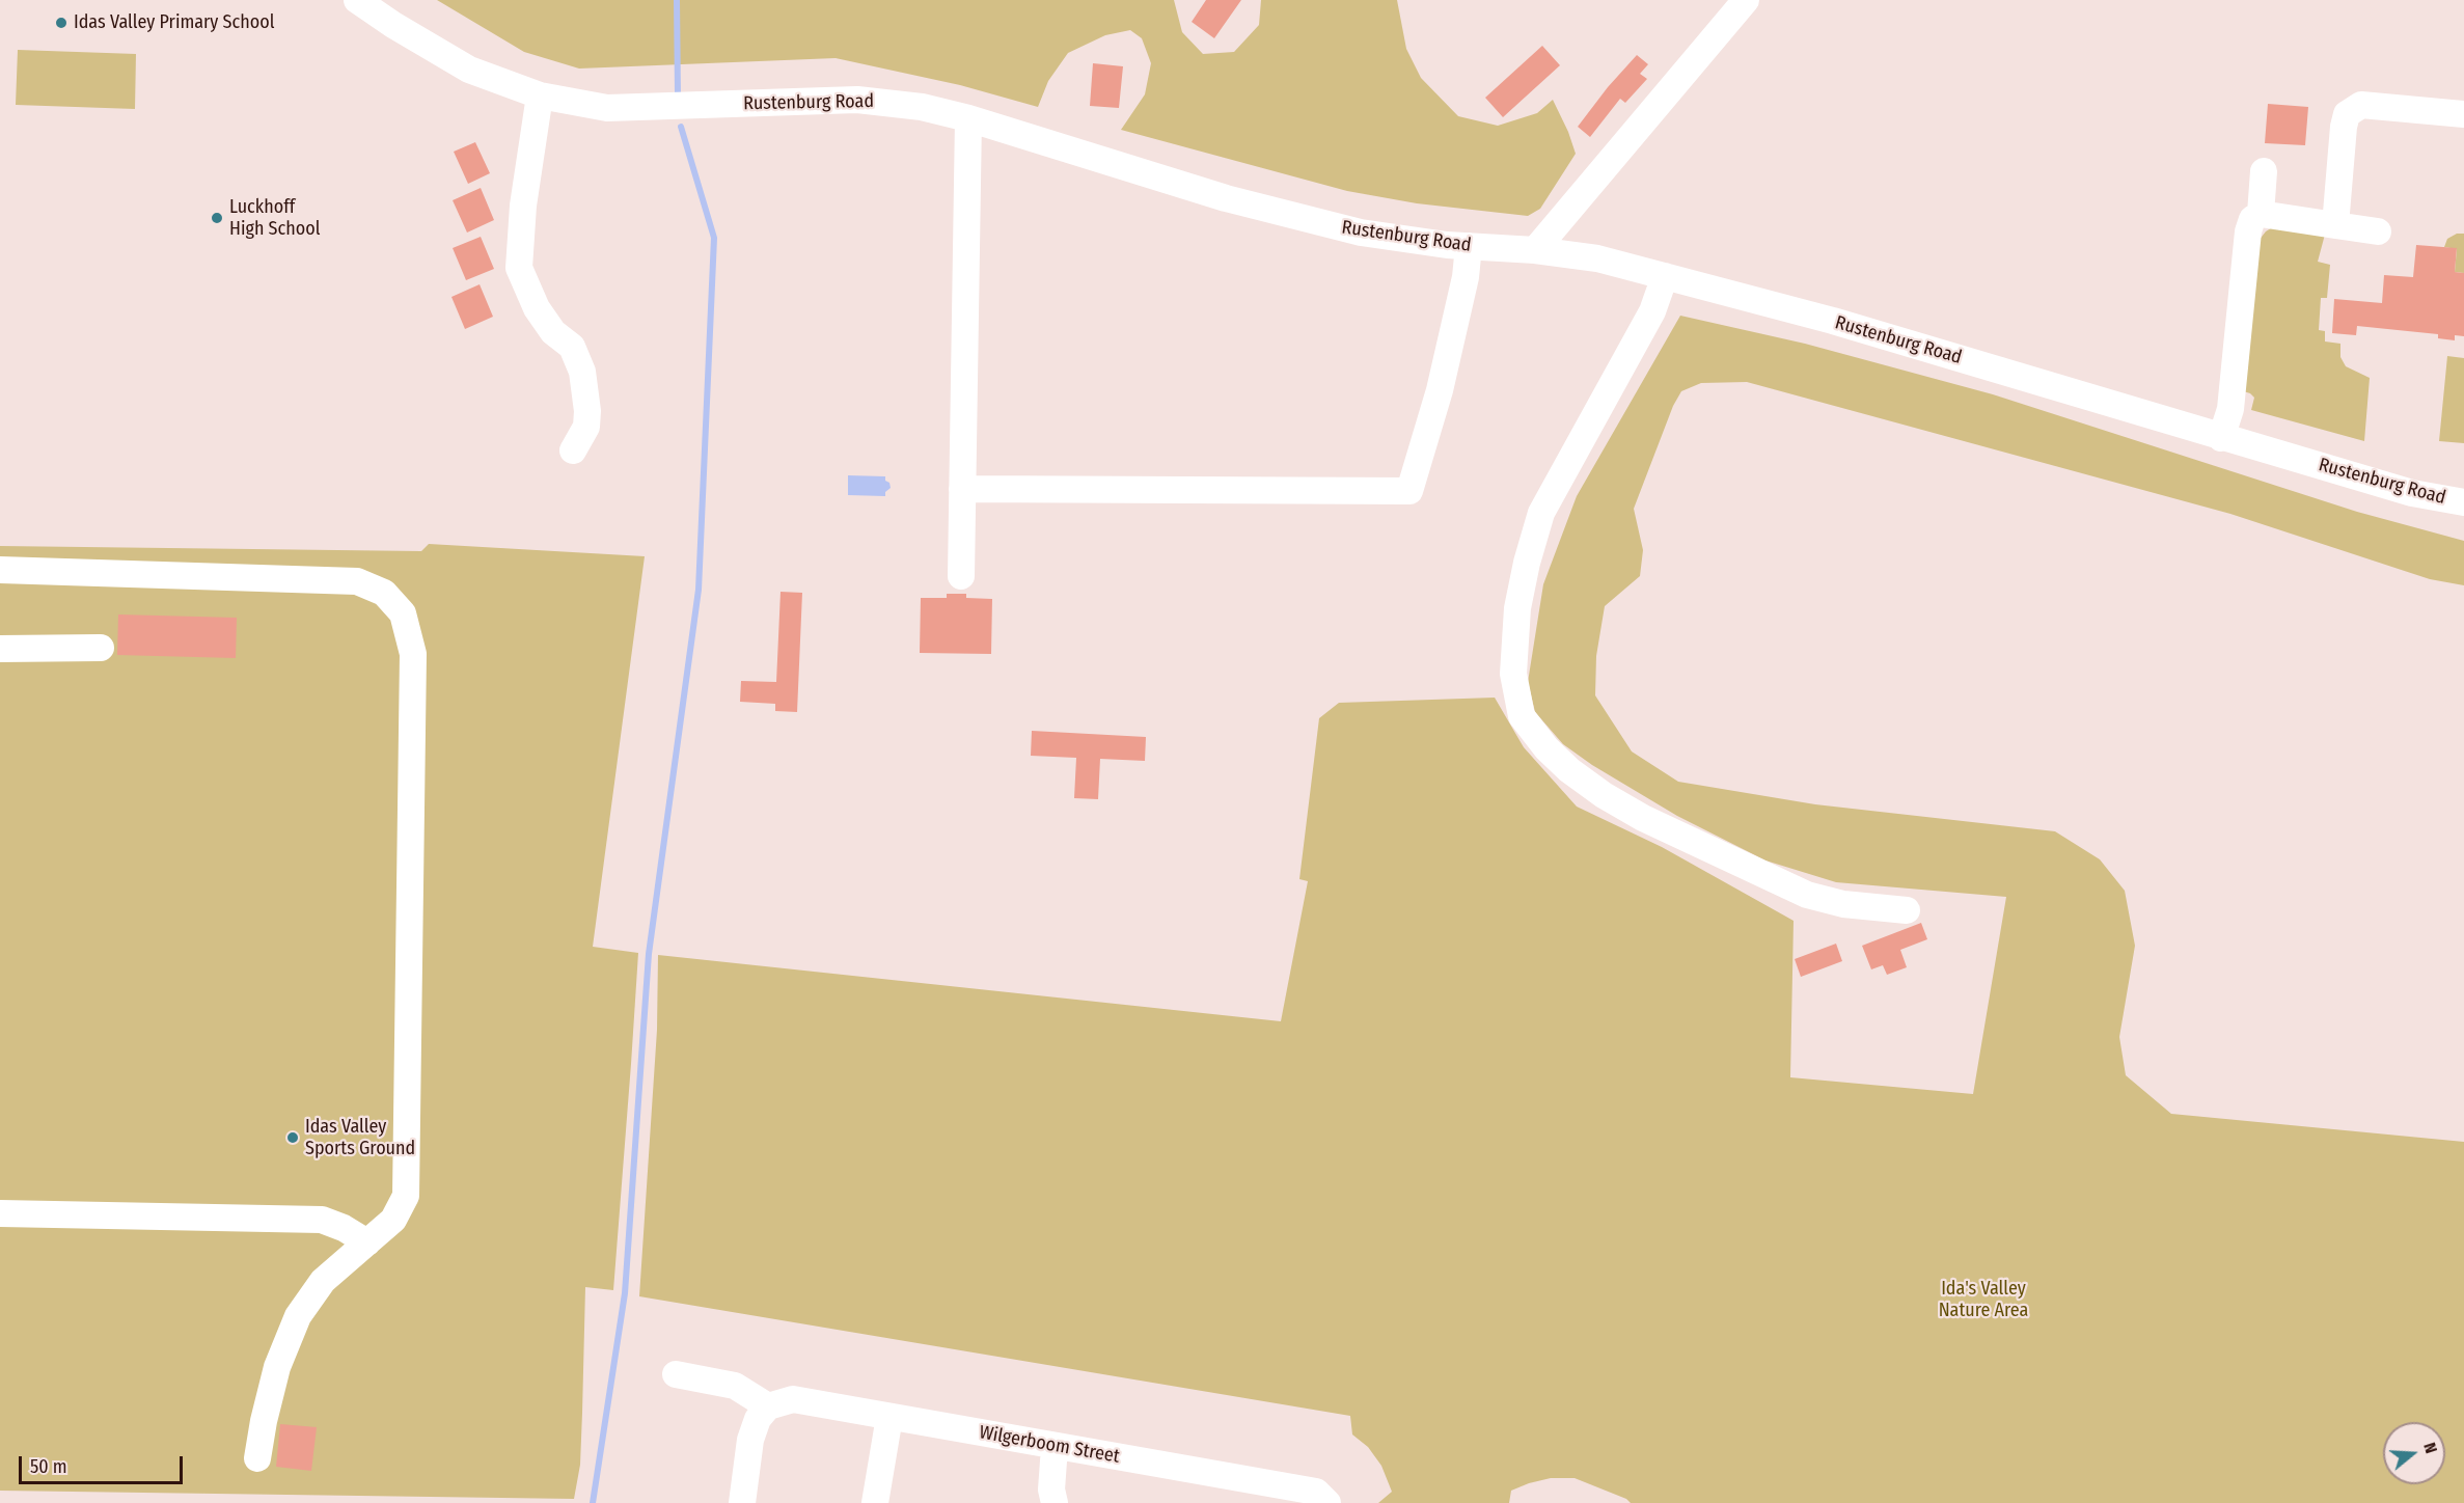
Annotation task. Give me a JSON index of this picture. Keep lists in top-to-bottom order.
{
  "streets": {
    "street": ["Rustenburg Road", "Wilgerboom Street"]
  },
  "parks": ["Ida's Valley Nature Area"],
  "places": ["Idas Valley Primary School", "Luckhoff High School", "Idas Valley Sports Ground"],
  "scale_bar": "50 m",
  "north": "right"
}
